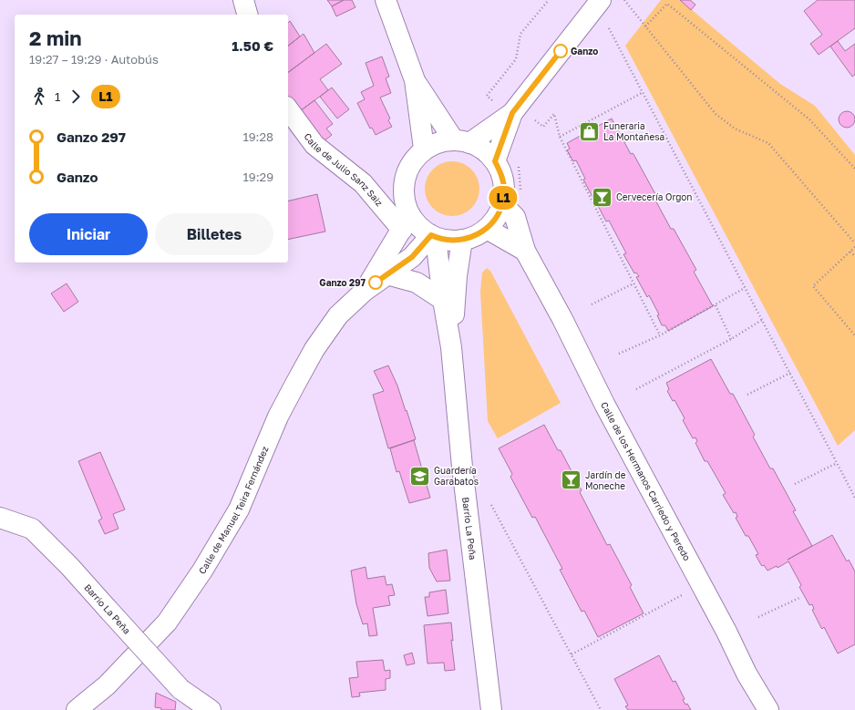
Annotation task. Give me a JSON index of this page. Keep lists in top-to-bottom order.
{
  "streets": {
    "street": [
      "Calle de Julio Sanz Saiz",
      "Calle de los Hermanos Carriedo y Peredo",
      "Calle de Manuel Teira Fernández",
      "Barrio La Peña"
    ]
  },
  "crossings": [
    ["Calle de Julio Sanz Saiz", "Calle de los Hermanos Carriedo y Peredo"],
    ["Calle de Julio Sanz Saiz", "Calle de Manuel Teira Fernández"],
    ["Calle de Julio Sanz Saiz", "Barrio La Peña"],
    ["Calle de los Hermanos Carriedo y Peredo", "Calle de Manuel Teira Fernández"],
    ["Calle de los Hermanos Carriedo y Peredo", "Barrio La Peña"],
    ["Calle de Manuel Teira Fernández", "Barrio La Peña"]
  ],
  "places": {
    "other": ["Ganzo", "Ganzo 297"],
    "shop": ["Funeraria La Montañesa"],
    "bar": ["Cervecería Orgon", "Jardín de Moneche"],
    "school or university": ["Guardería Garabatos"]
  },
  "lines": ["bus line L1"],
  "page": {
    "on_map": "L1",
    "heading": ["2 min", "19:27 – 19:29 · Autobús", "1.50 €"],
    "legs": ["1", "L1"],
    "list": [
      {
        "name": "Ganzo 297",
        "value": "19:28"
      },
      {
        "name": "Ganzo",
        "value": "19:29"
      }
    ],
    "buttons": ["Iniciar", "Billetes"]
  }
}
